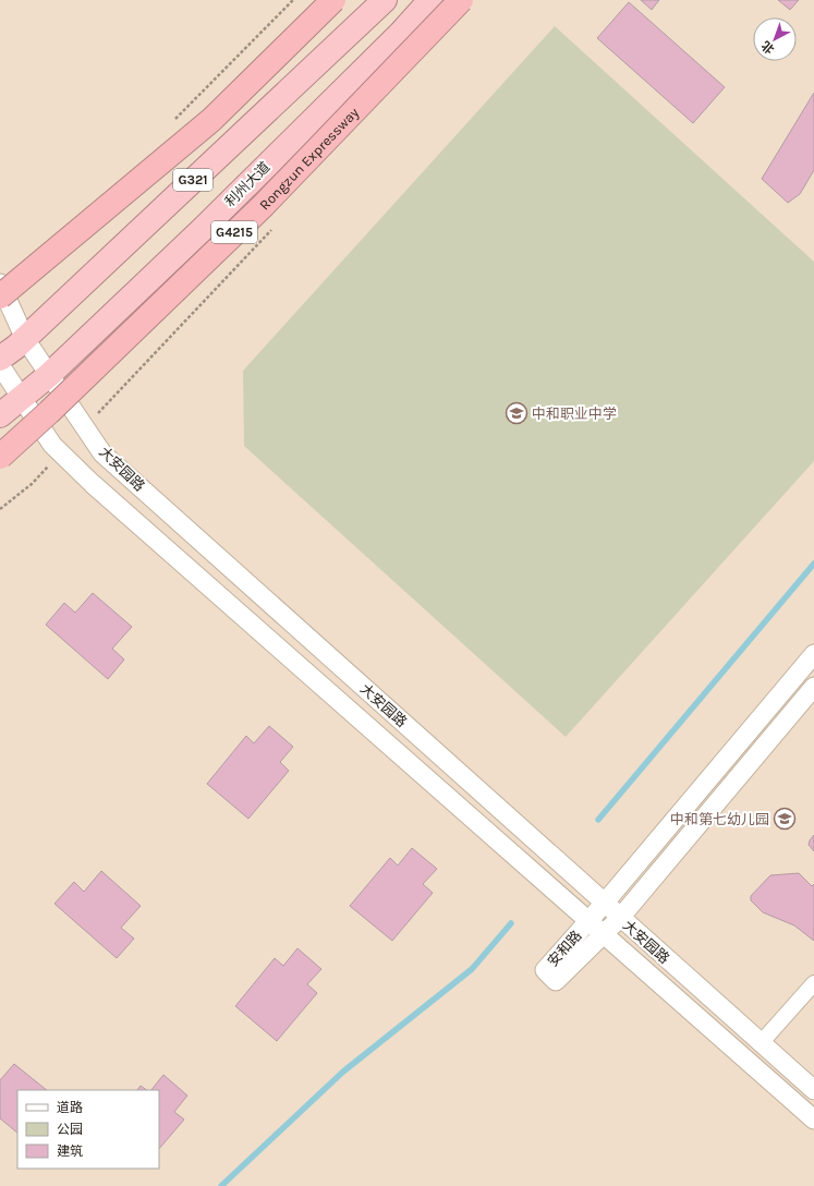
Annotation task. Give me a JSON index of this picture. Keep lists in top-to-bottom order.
{
  "streets": {
    "highway": [
      "Rongzun Expressway",
      "G321",
      "利州大道",
      "G4215"
    ],
    "street": ["大安园路", "安和路"]
  },
  "crossings": [
    ["G321", "大安园路"],
    ["利州大道", "大安园路"],
    ["大安园路", "安和路"]
  ],
  "places": {
    "school or university": ["中和职业中学", "中和第七幼儿园"]
  },
  "legend": ["道路", "公园", "建筑"],
  "north": "bottom left"
}
